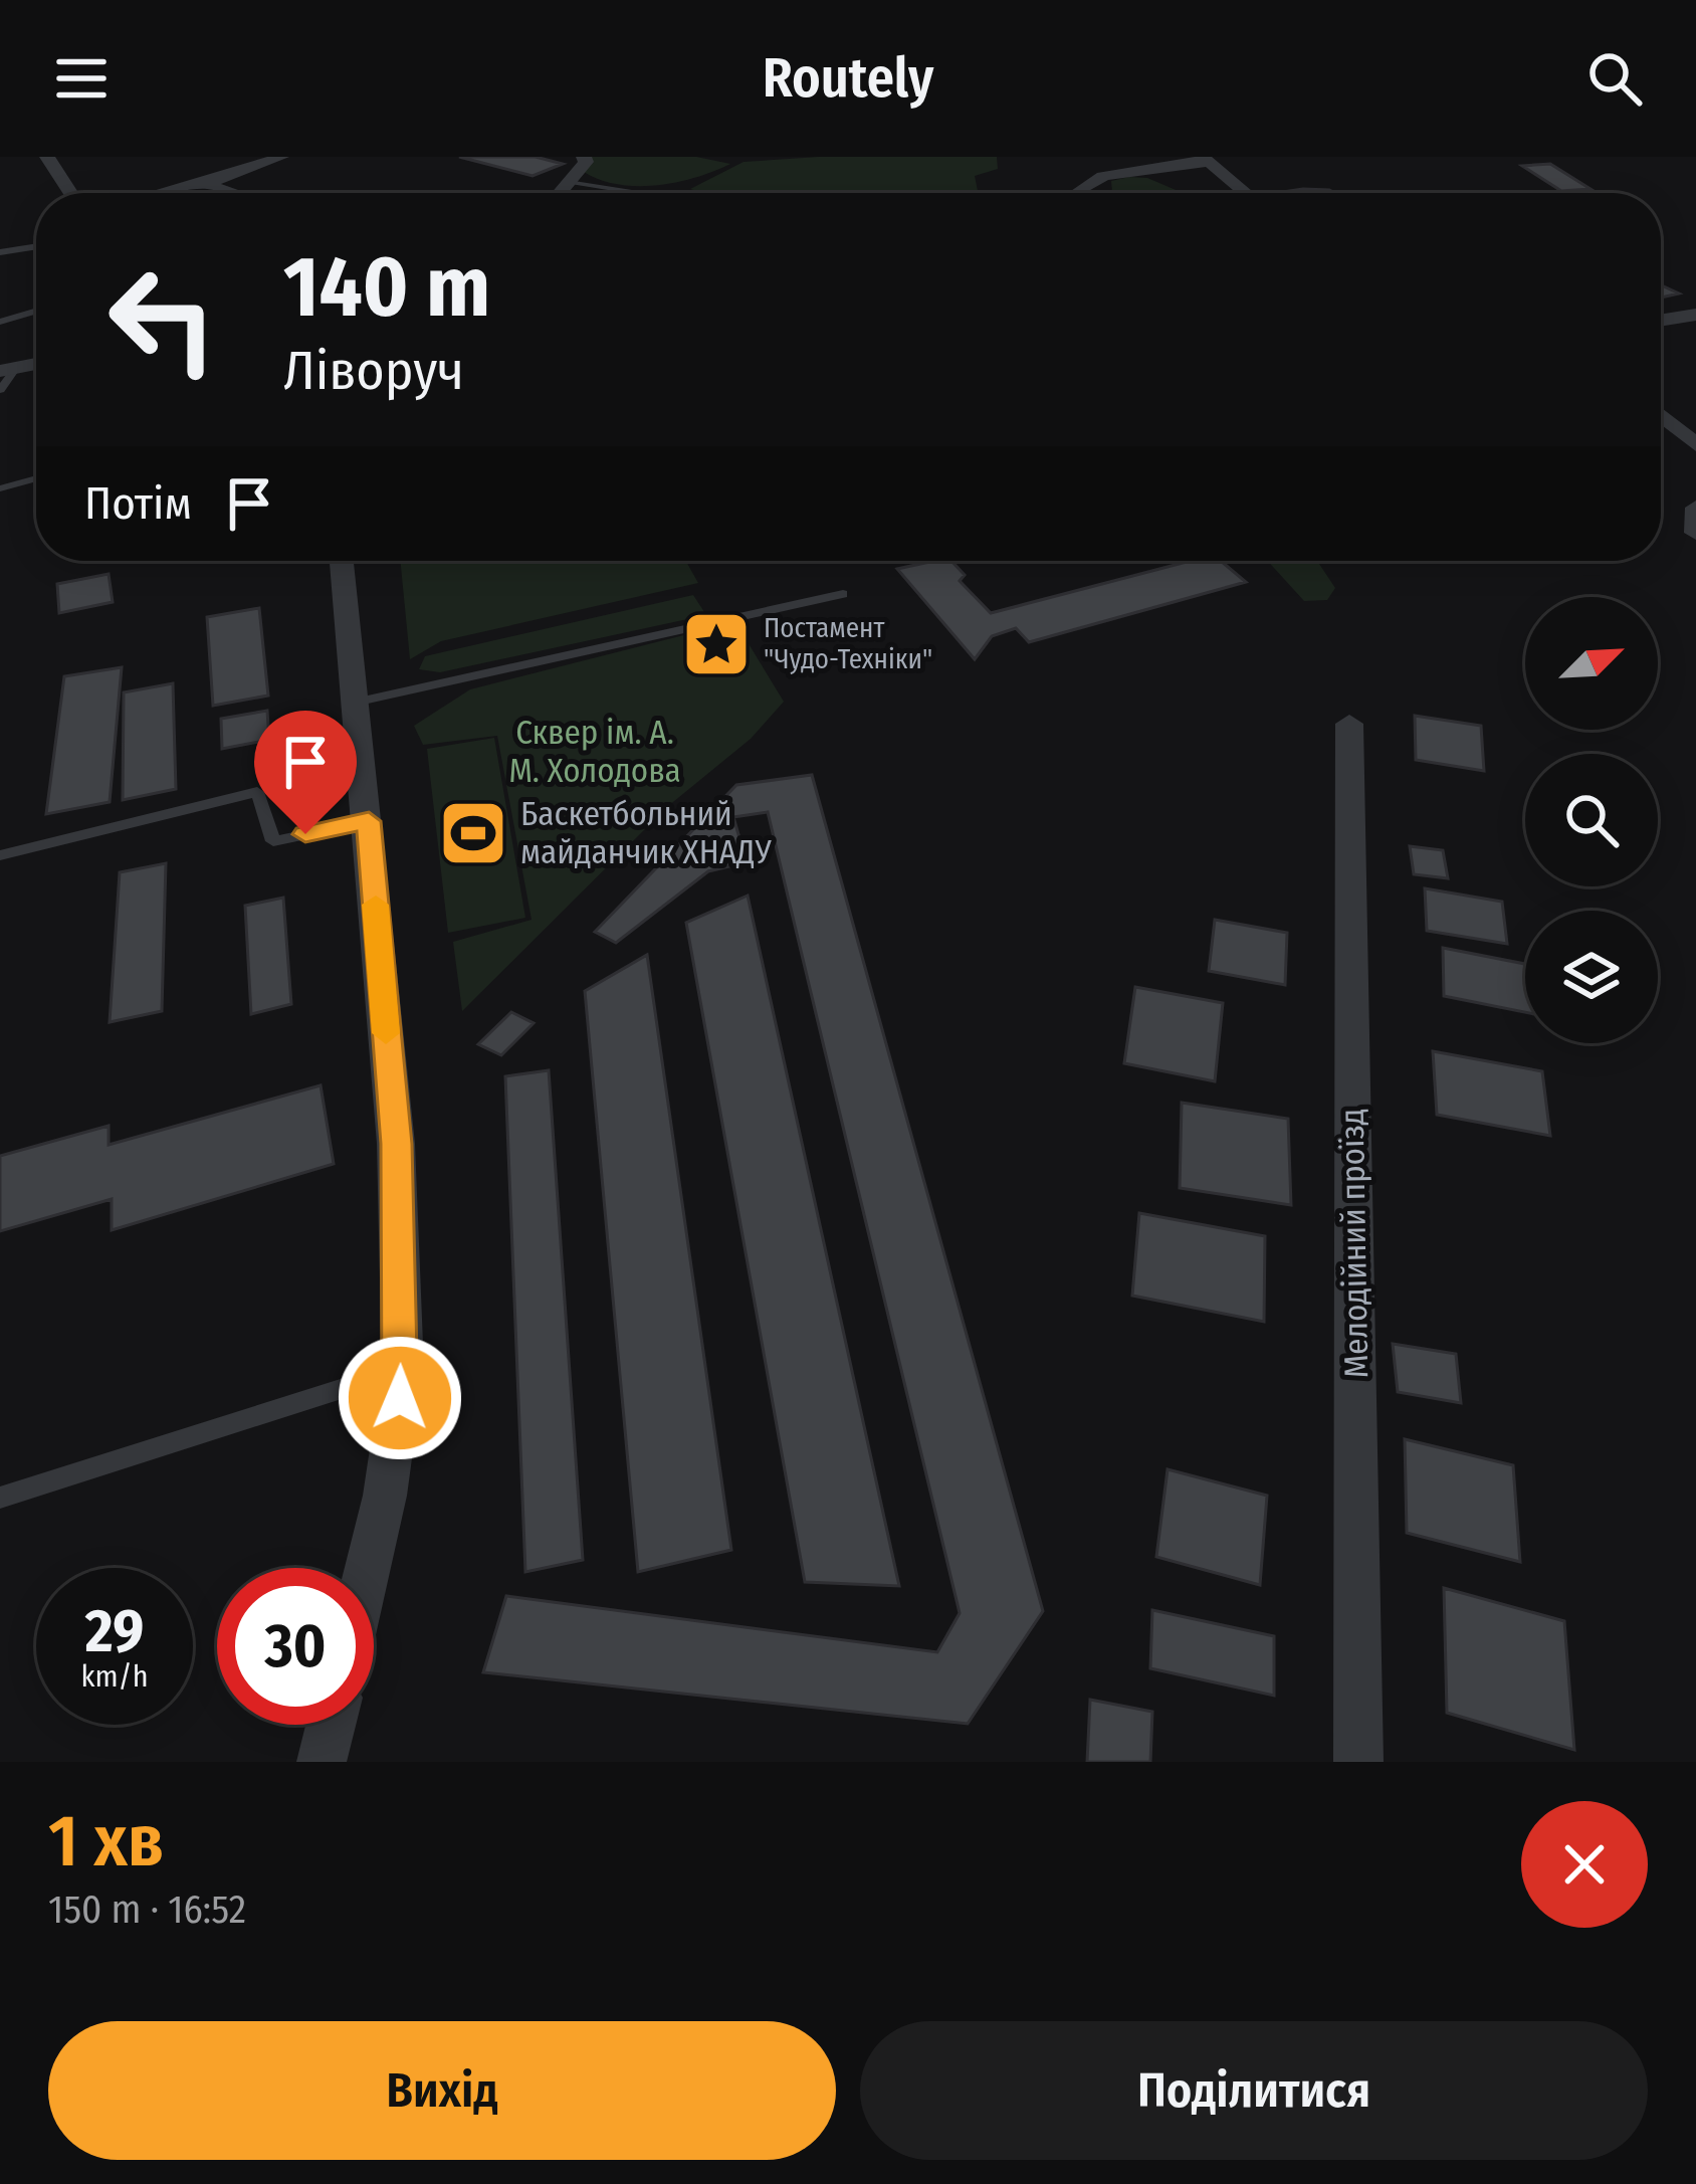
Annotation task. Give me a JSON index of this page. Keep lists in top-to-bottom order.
{
  "streets": {
    "street": ["Мелодійний проїзд"]
  },
  "parks": ["Сквер ім. А. М. Холодова"],
  "places": {
    "place": ["Постамент \"Чудо-Техніки\""],
    "sports": ["Баскетбольний майданчик ХНАДУ"]
  },
  "north": "top right",
  "page": {
    "header": "Routely",
    "turn": ["140 m", "Ліворуч"],
    "then": "Потім",
    "speed": "29 km/h",
    "limit": "30",
    "heading": ["1 хв", "150 m · 16:52"],
    "buttons": ["Вихід", "Поділитися"]
  }
}
